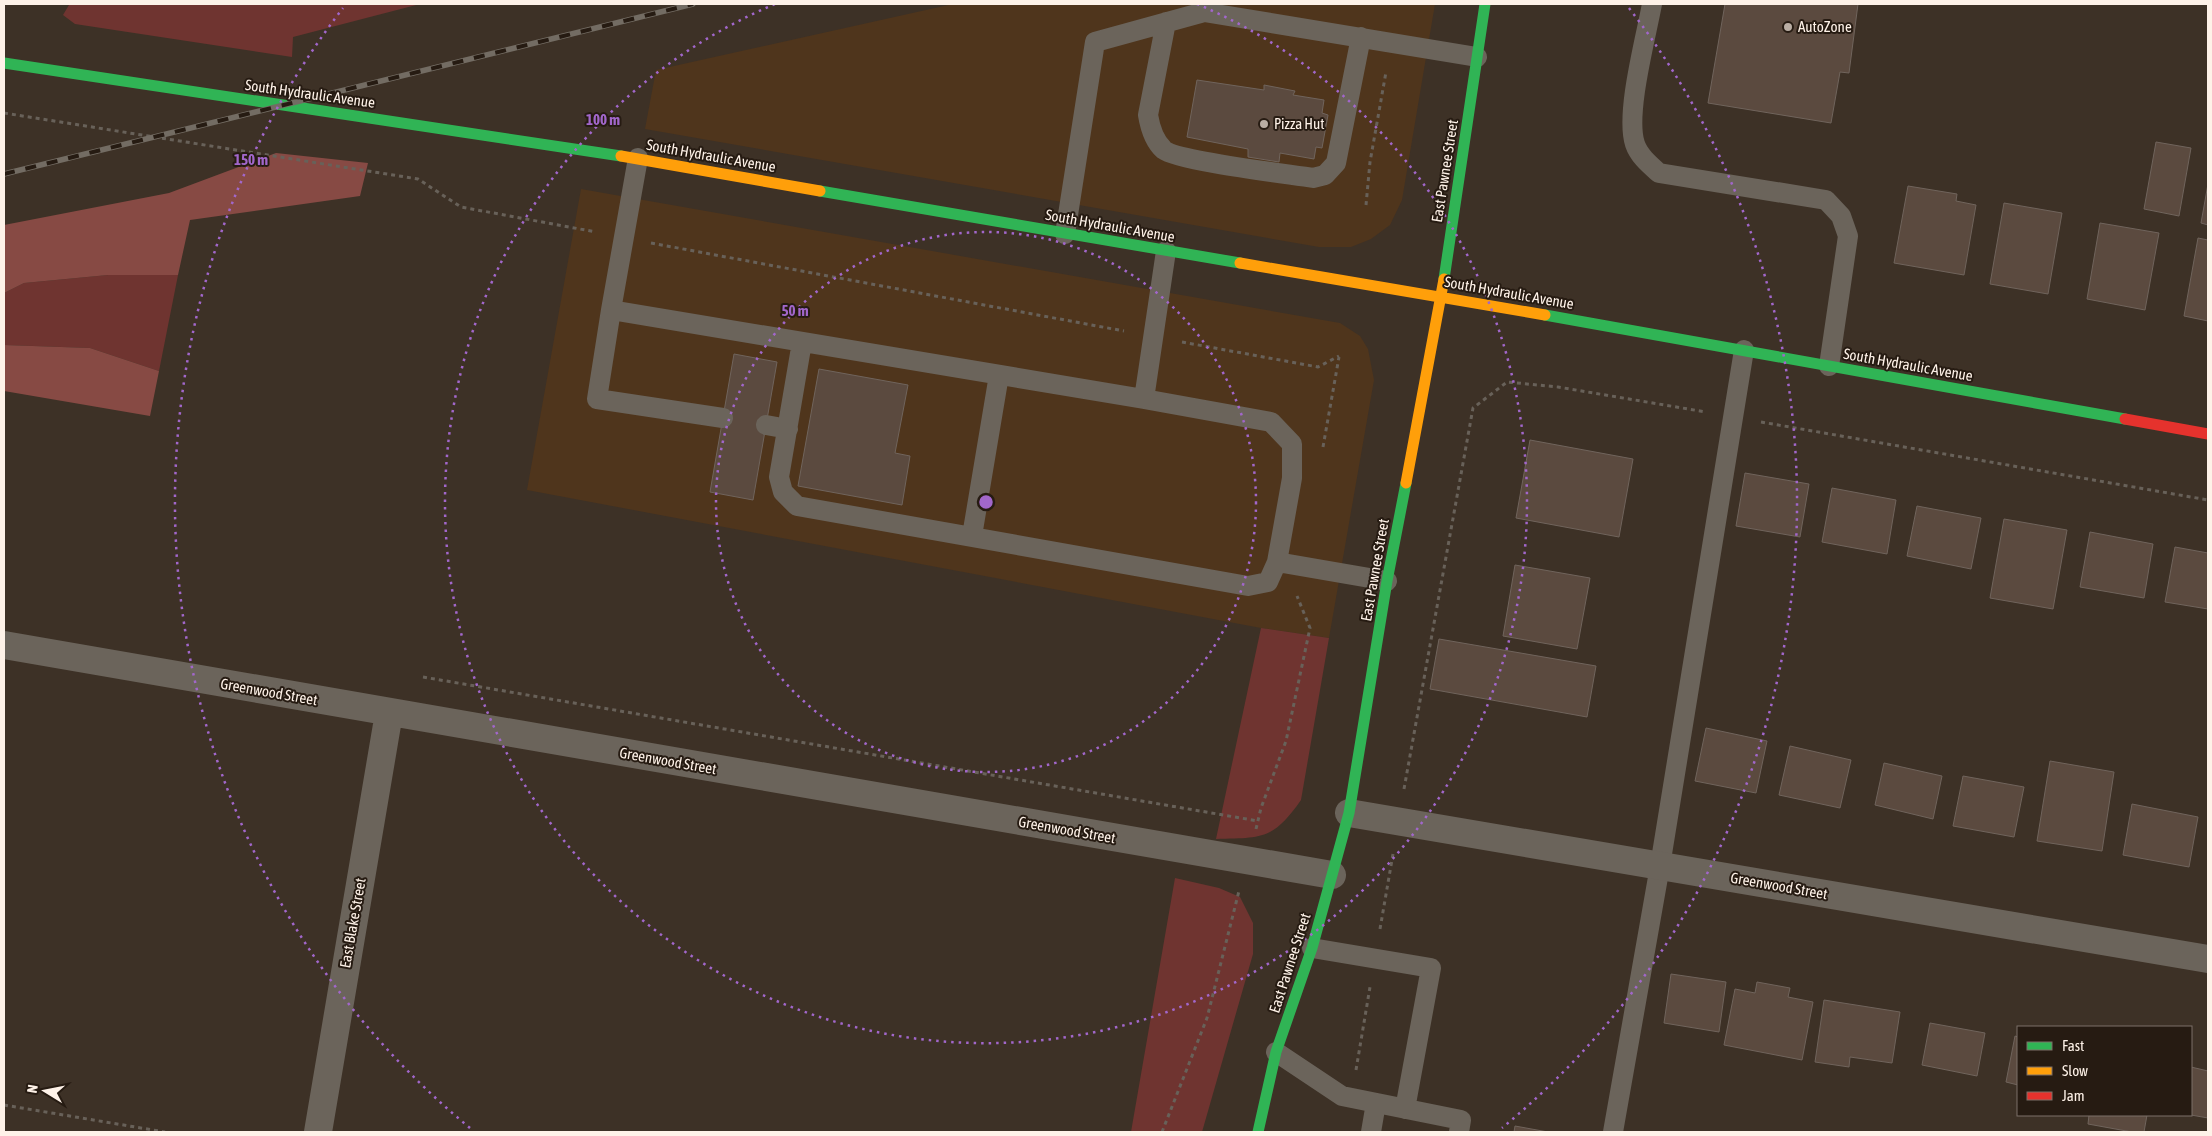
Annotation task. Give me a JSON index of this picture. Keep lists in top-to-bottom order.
{
  "streets": {
    "street": [
      "South Hydraulic Avenue",
      "East Pawnee Street",
      "Greenwood Street",
      "East Blake Street"
    ]
  },
  "crossings": [
    ["South Hydraulic Avenue", "East Pawnee Street"],
    ["East Pawnee Street", "Greenwood Street"],
    ["Greenwood Street", "East Blake Street"]
  ],
  "places": ["AutoZone", "Pizza Hut"],
  "legend": ["Fast", "Slow", "Jam"],
  "north": "left",
  "rings": ["100 m", "150 m", "50 m"]
}
